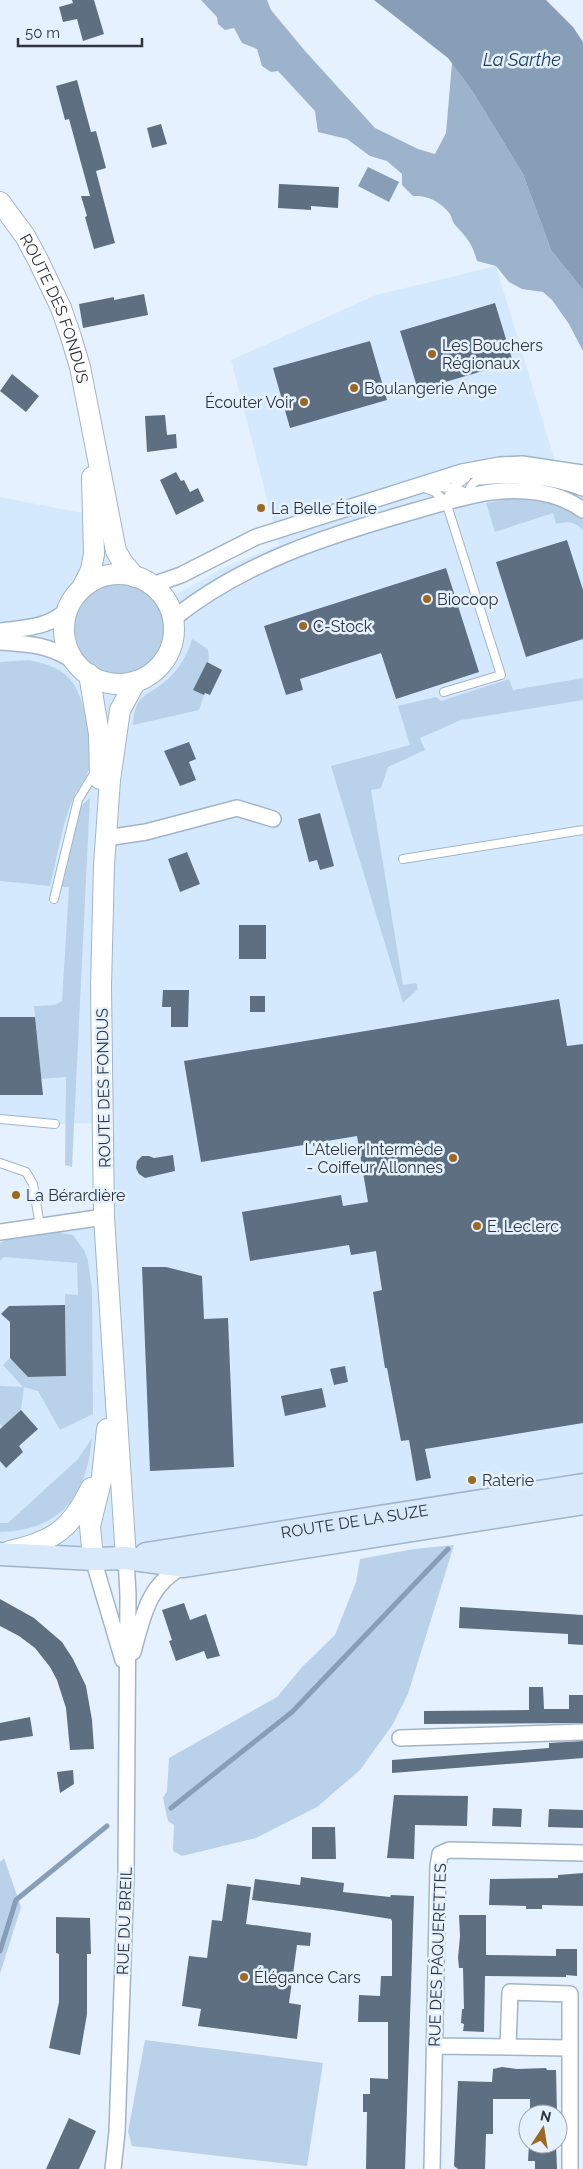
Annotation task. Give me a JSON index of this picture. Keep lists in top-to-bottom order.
{
  "streets": {
    "main road": ["ROUTE DE LA SUZE"],
    "street": ["ROUTE DES FONDUS", "RUE DU BREIL", "RUE DES PÂQUERETTES"]
  },
  "crossings": [
    ["ROUTE DES FONDUS", "ROUTE DE LA SUZE"],
    ["ROUTE DES FONDUS", "RUE DU BREIL"],
    ["ROUTE DE LA SUZE", "RUE DU BREIL"]
  ],
  "water": ["La Sarthe"],
  "places": [
    "Les Bouchers Régionaux",
    "Boulangerie Ange",
    "Écouter Voir",
    "La Belle Étoile",
    "Biocoop",
    "C-Stock",
    "L'Atelier Intermède - Coiffeur Allonnes",
    "La Bérardière",
    "E. Leclerc",
    "Raterie",
    "Élégance Cars"
  ],
  "scale_bar": "50 m",
  "north": "top"
}
